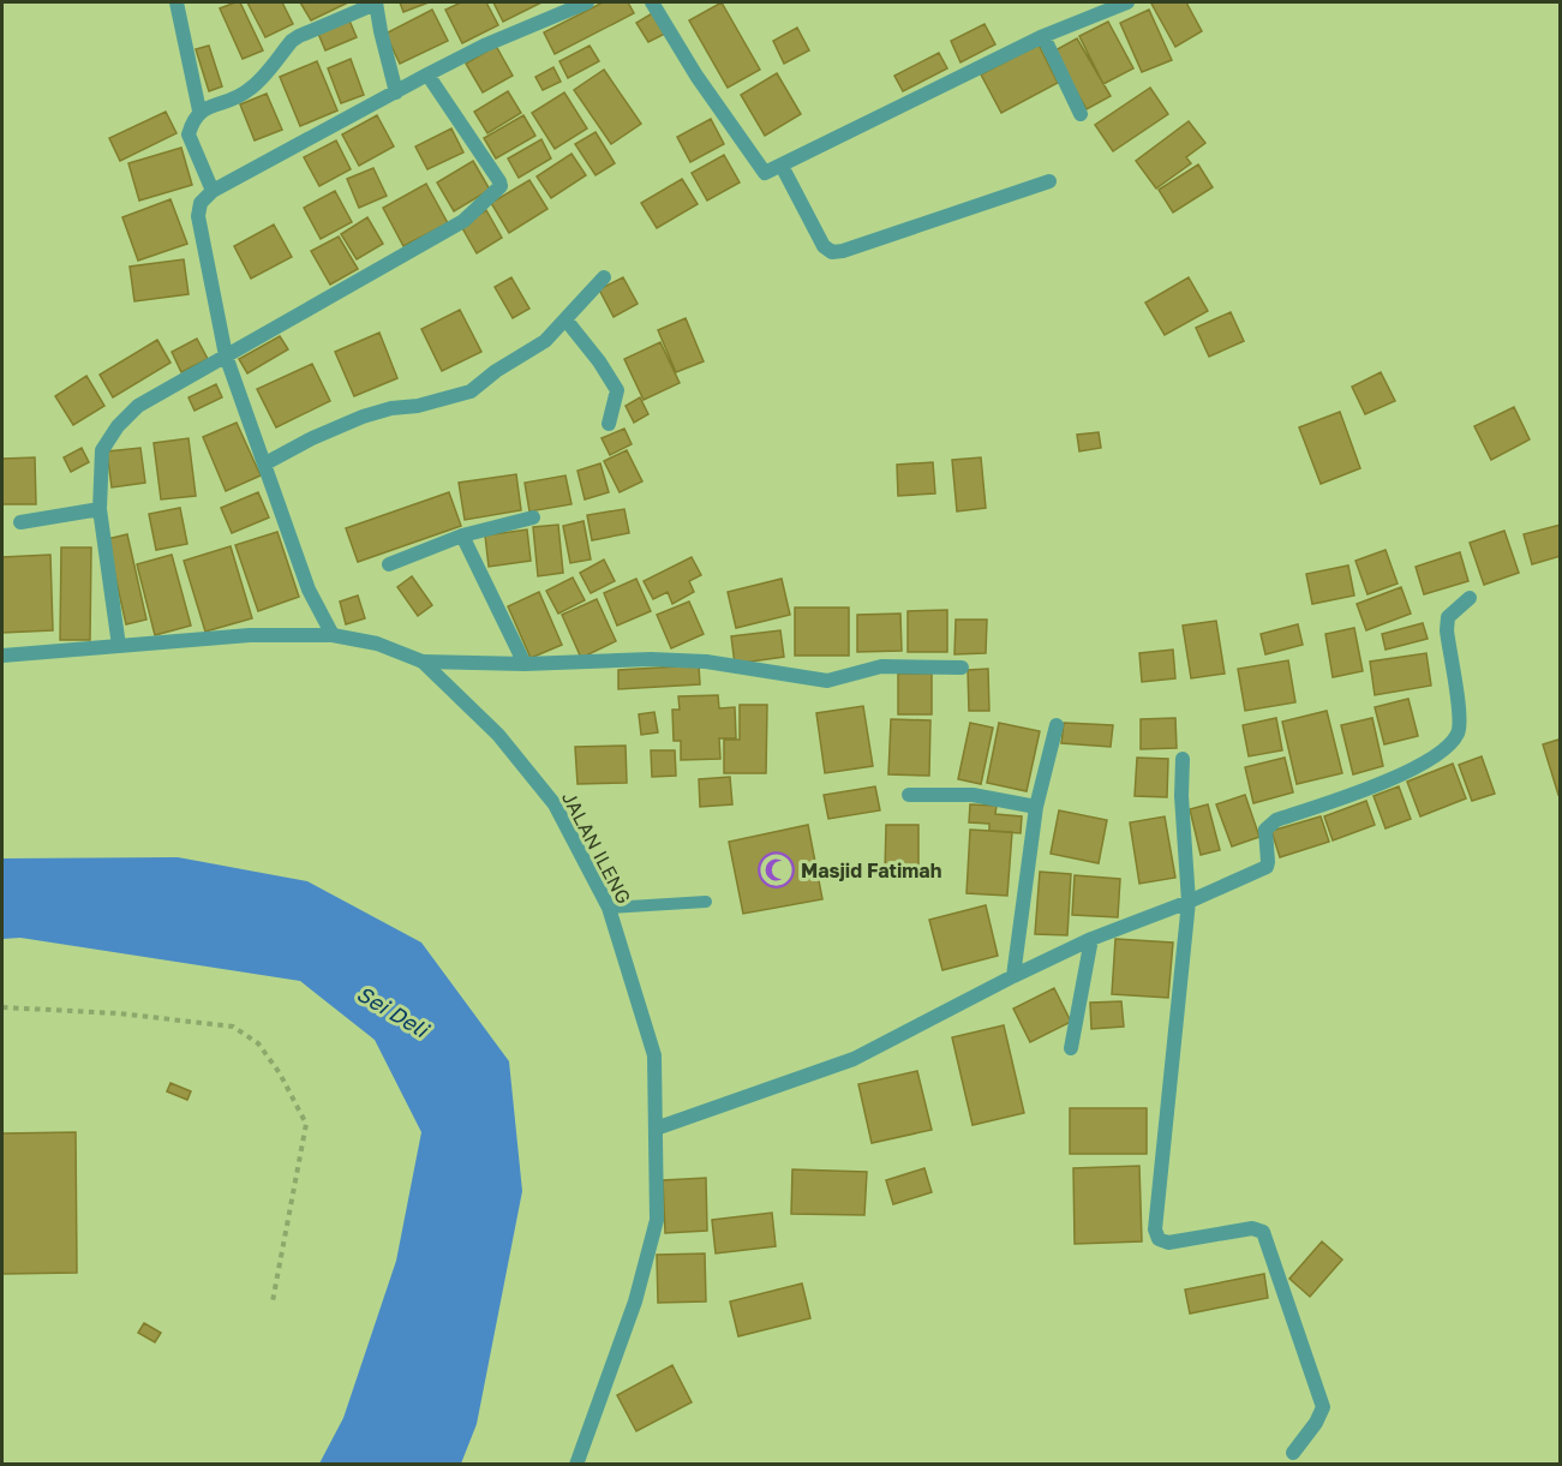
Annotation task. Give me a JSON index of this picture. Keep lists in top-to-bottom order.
{
  "streets": {
    "street": ["JALAN ILENG"]
  },
  "water": ["Sei Deli"],
  "places": {
    "mosque": ["Masjid Fatimah"]
  }
}
